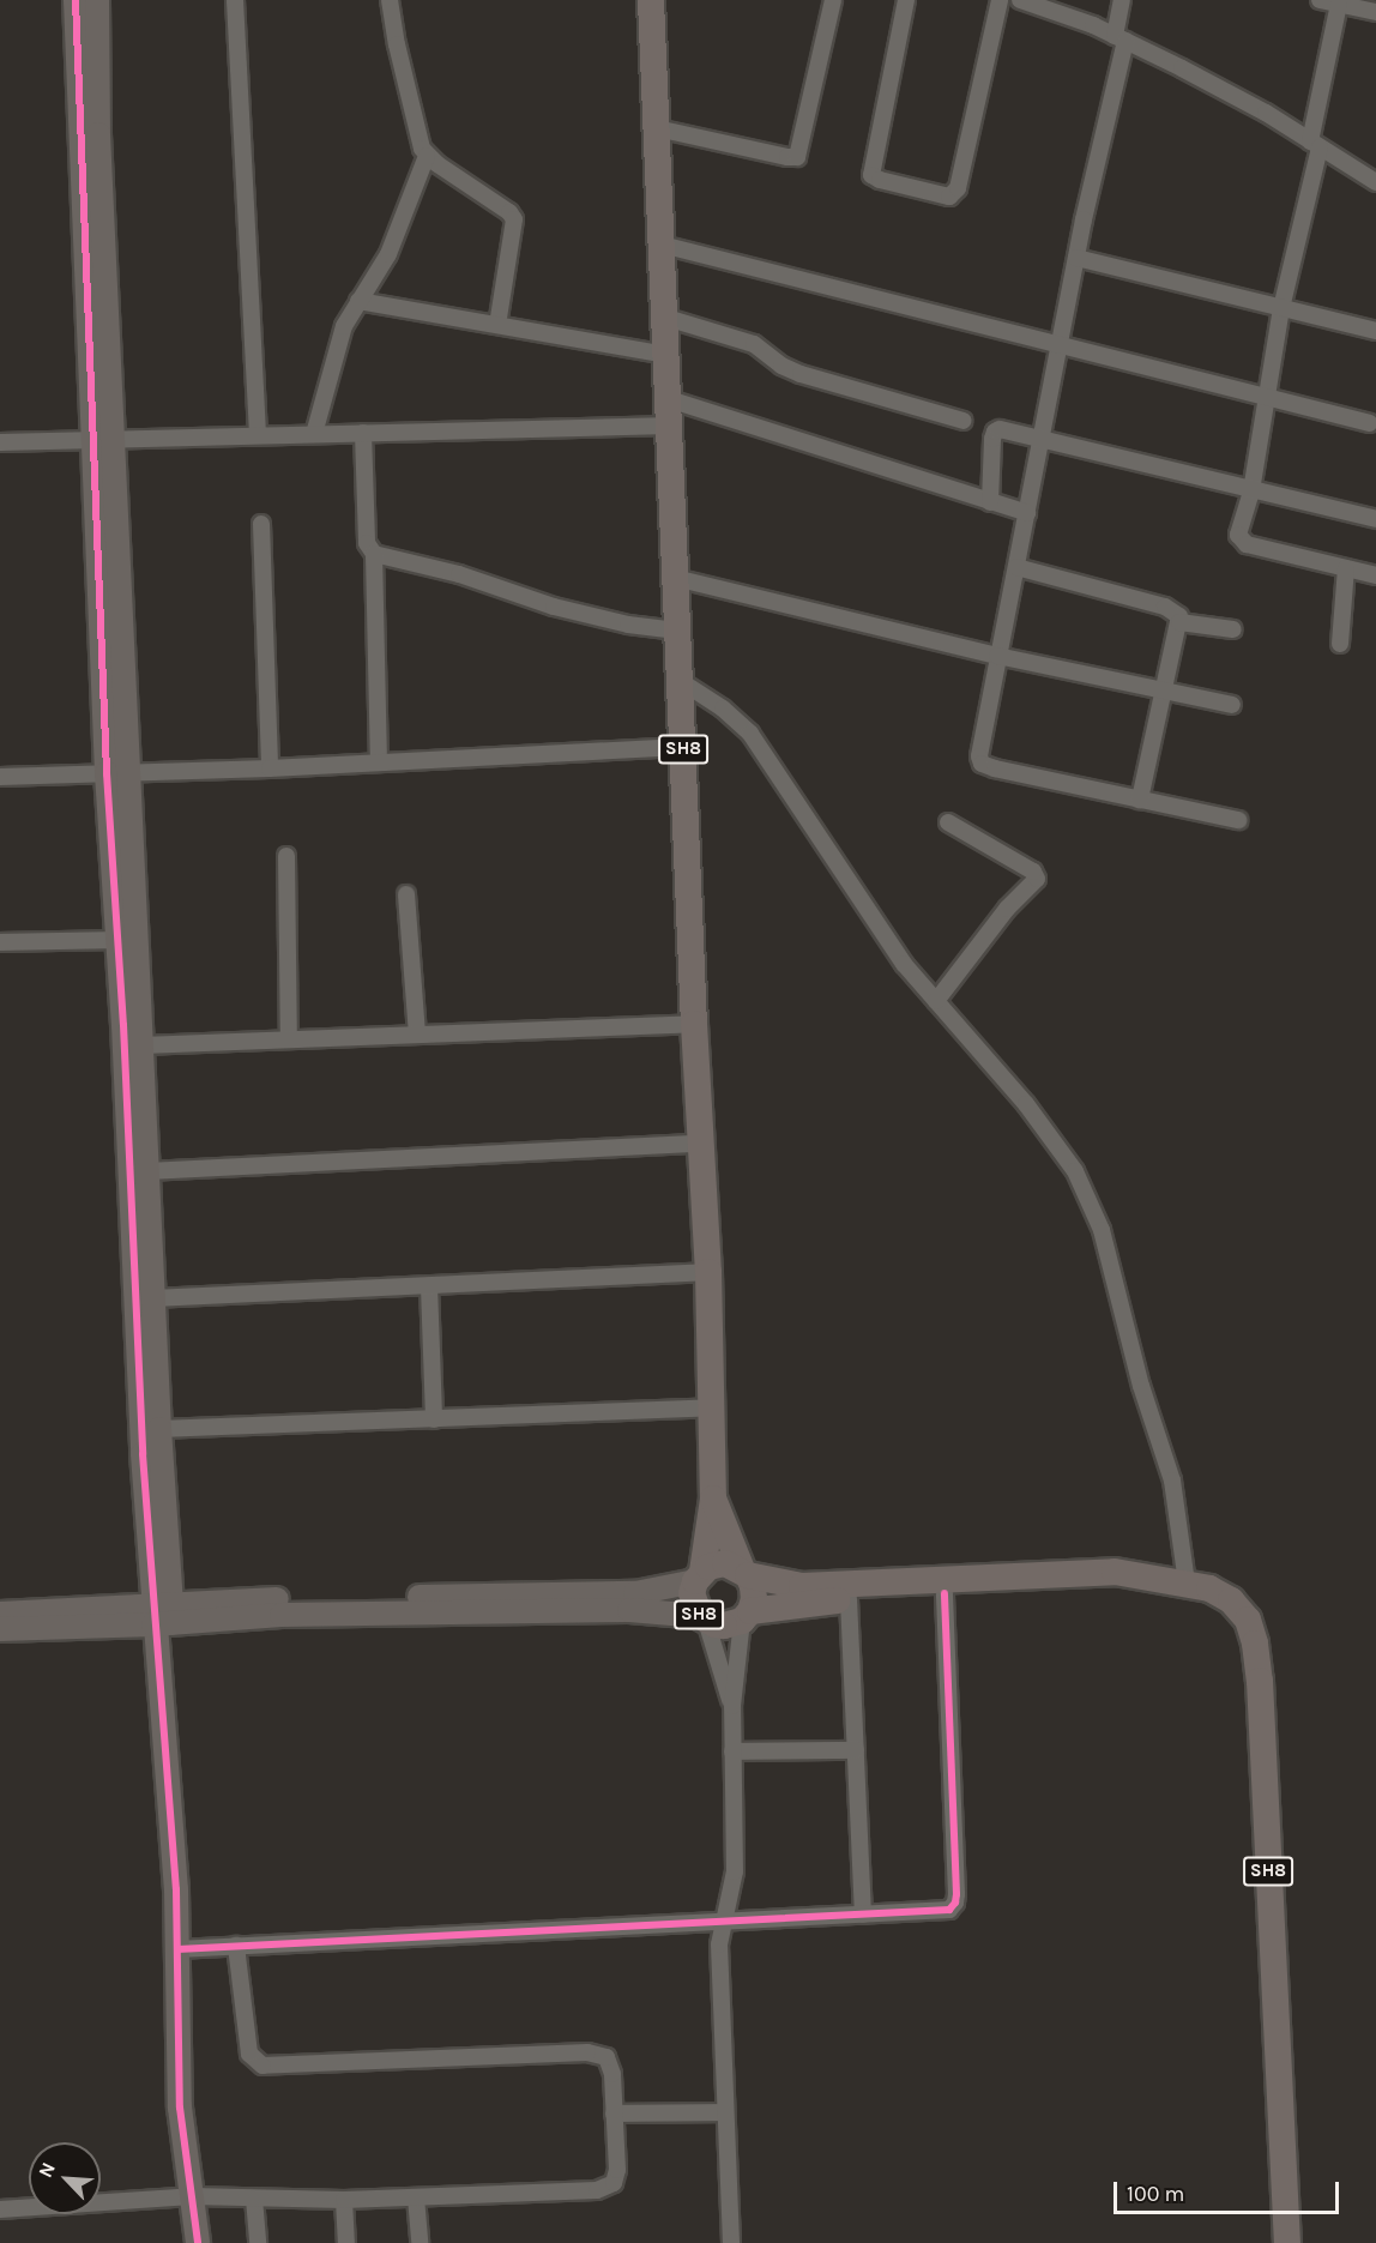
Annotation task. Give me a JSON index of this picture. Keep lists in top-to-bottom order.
{
  "streets": {
    "main road": ["SH8"]
  },
  "scale_bar": "100 m",
  "north": "top left"
}
